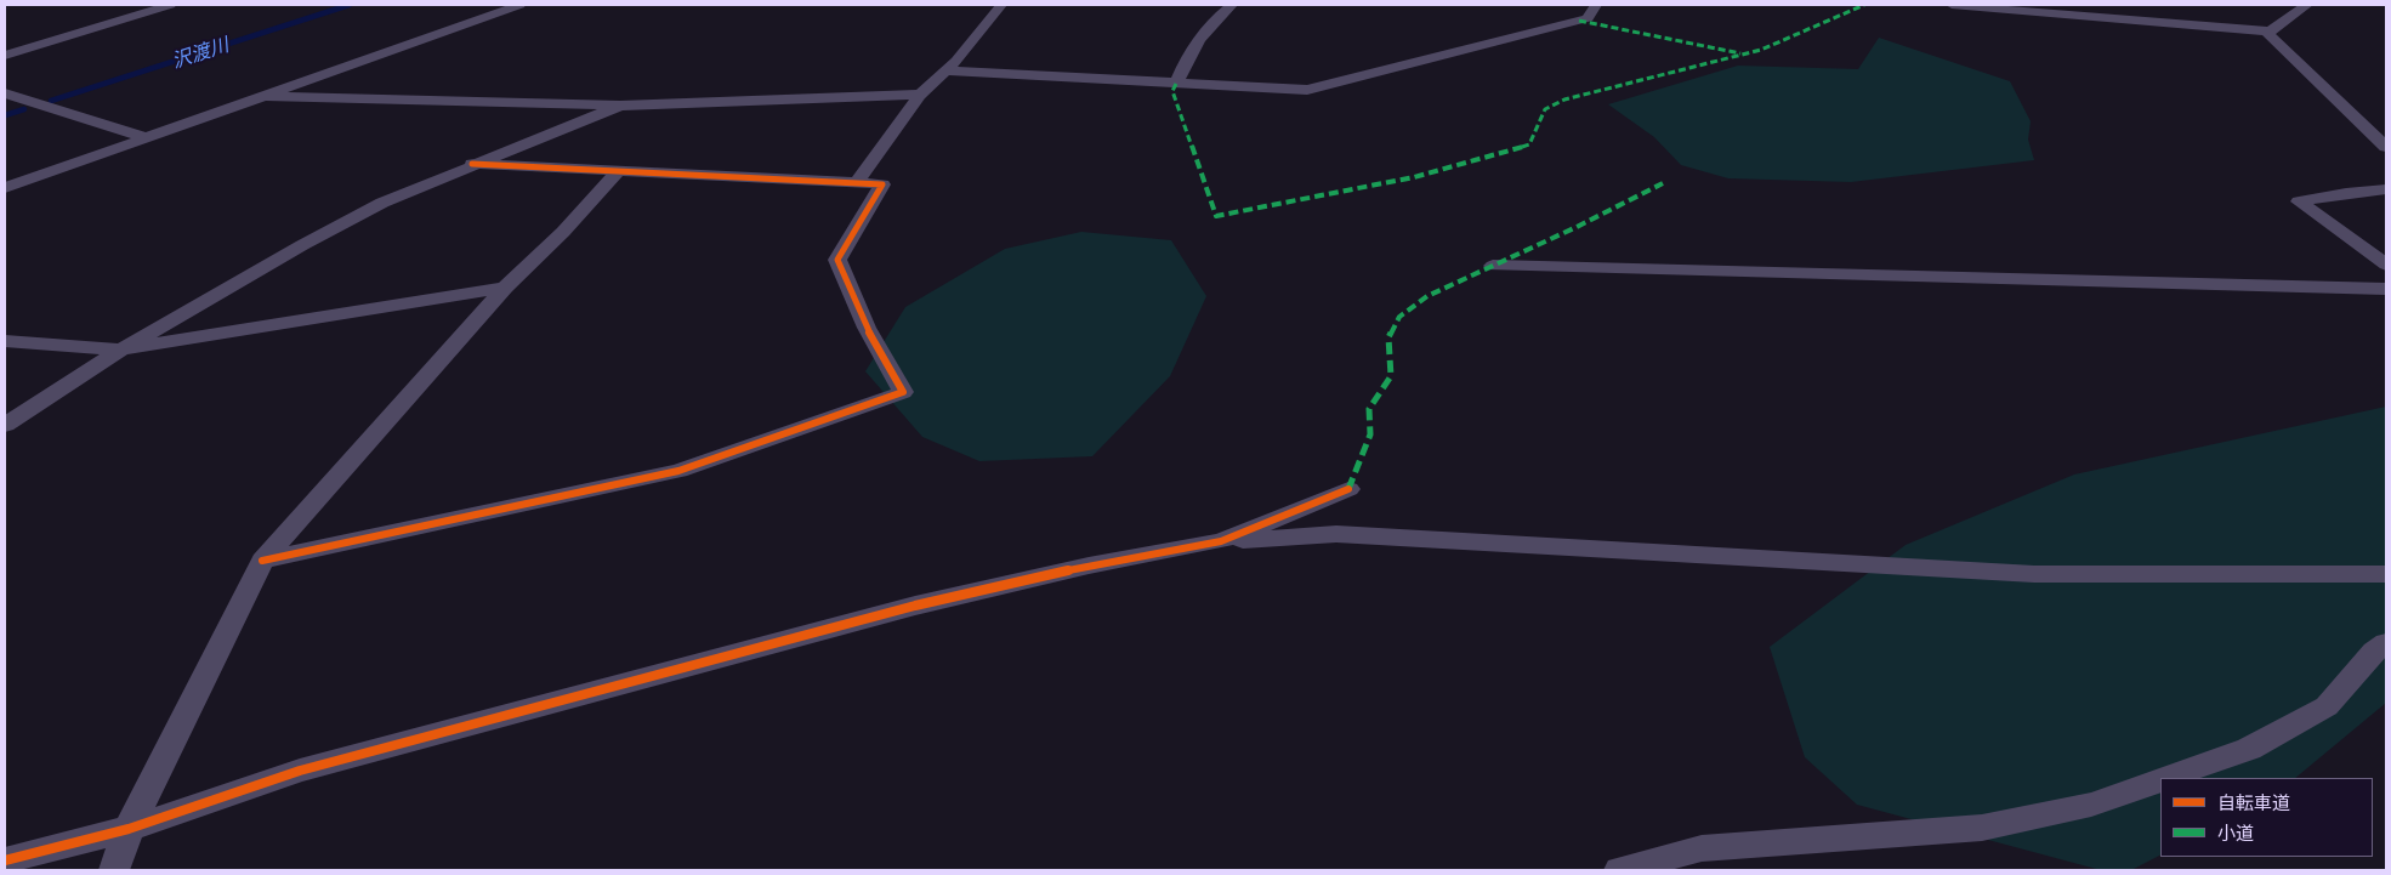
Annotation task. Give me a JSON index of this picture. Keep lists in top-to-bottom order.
{
  "water": ["沢渡川"],
  "legend": ["自転車道", "小道"]
}
